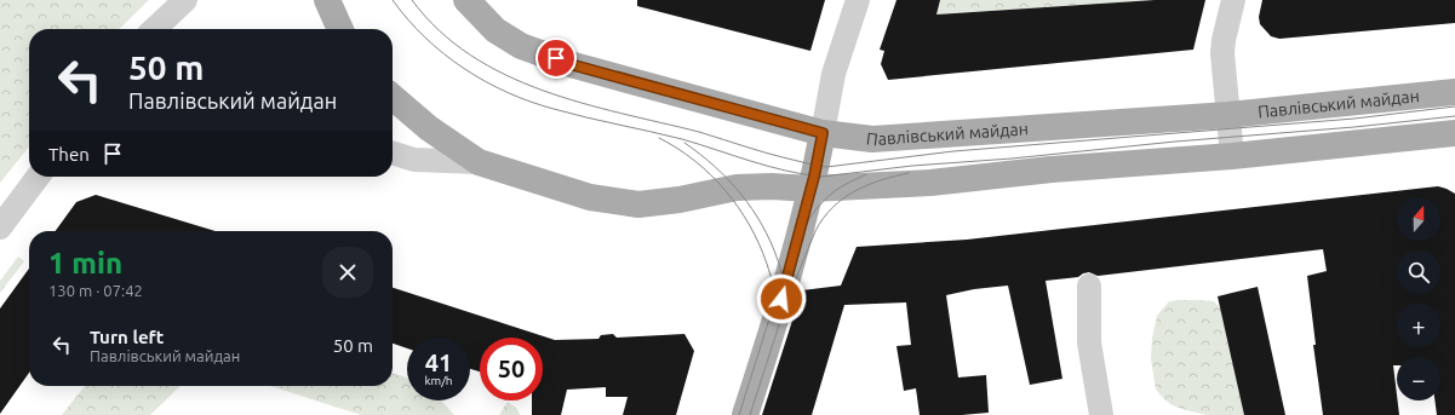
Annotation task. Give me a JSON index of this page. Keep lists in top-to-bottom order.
{
  "streets": {
    "main road": ["Павлівський майдан"]
  },
  "north": "top",
  "page": {
    "turn": ["50 m", "Павлівський майдан"],
    "then": "Then",
    "map_buttons": ["+", "−"],
    "heading": ["1 min", "130 m · 07:42"],
    "list": [
      {
        "name": "Turn left",
        "note": "Павлівський майдан",
        "value": "50 m"
      }
    ],
    "speed": "41 km/h",
    "limit": "50"
  }
}
